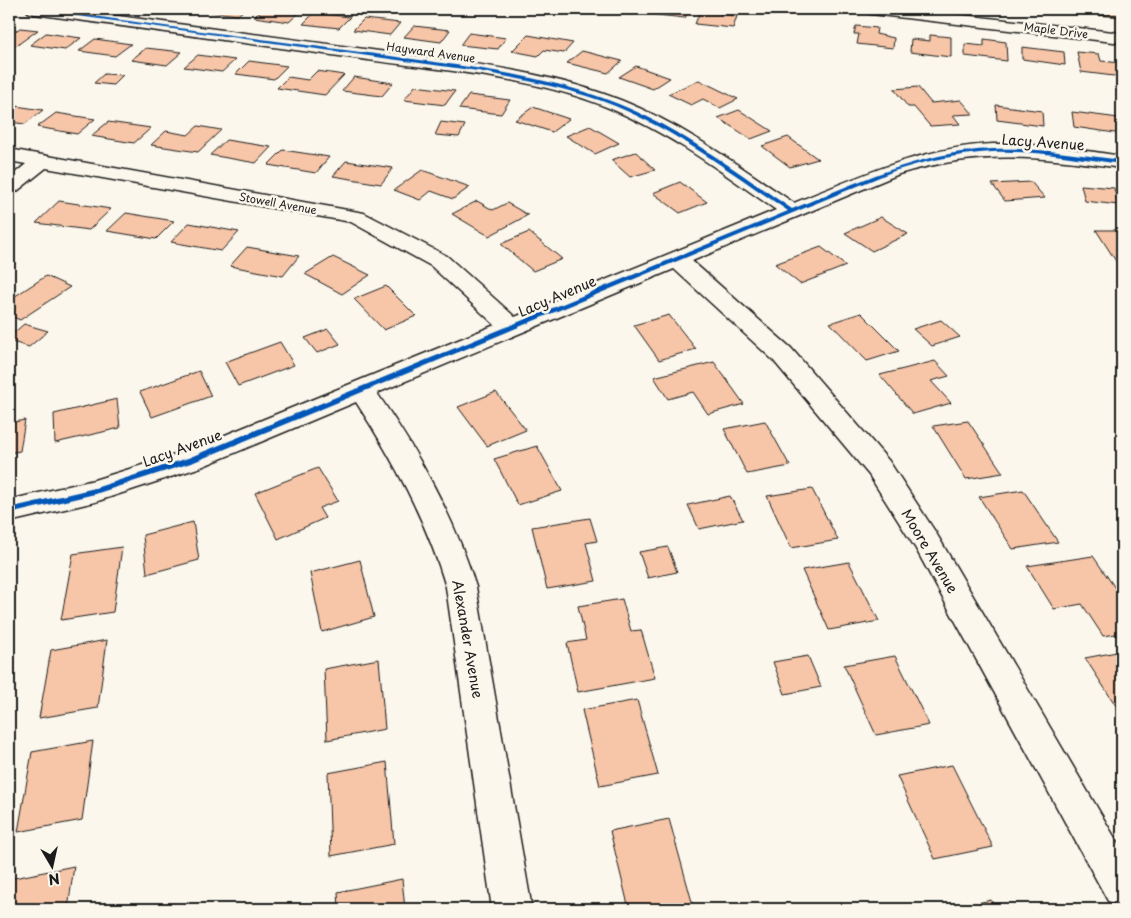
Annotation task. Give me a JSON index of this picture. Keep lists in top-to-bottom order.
{
  "streets": {
    "street": [
      "Maple Drive",
      "Hayward Avenue",
      "Lacy Avenue",
      "Stowell Avenue",
      "Moore Avenue",
      "Alexander Avenue"
    ]
  },
  "crossings": [
    ["Hayward Avenue", "Lacy Avenue"],
    ["Lacy Avenue", "Stowell Avenue"],
    ["Lacy Avenue", "Moore Avenue"],
    ["Lacy Avenue", "Alexander Avenue"]
  ],
  "north": "bottom"
}
